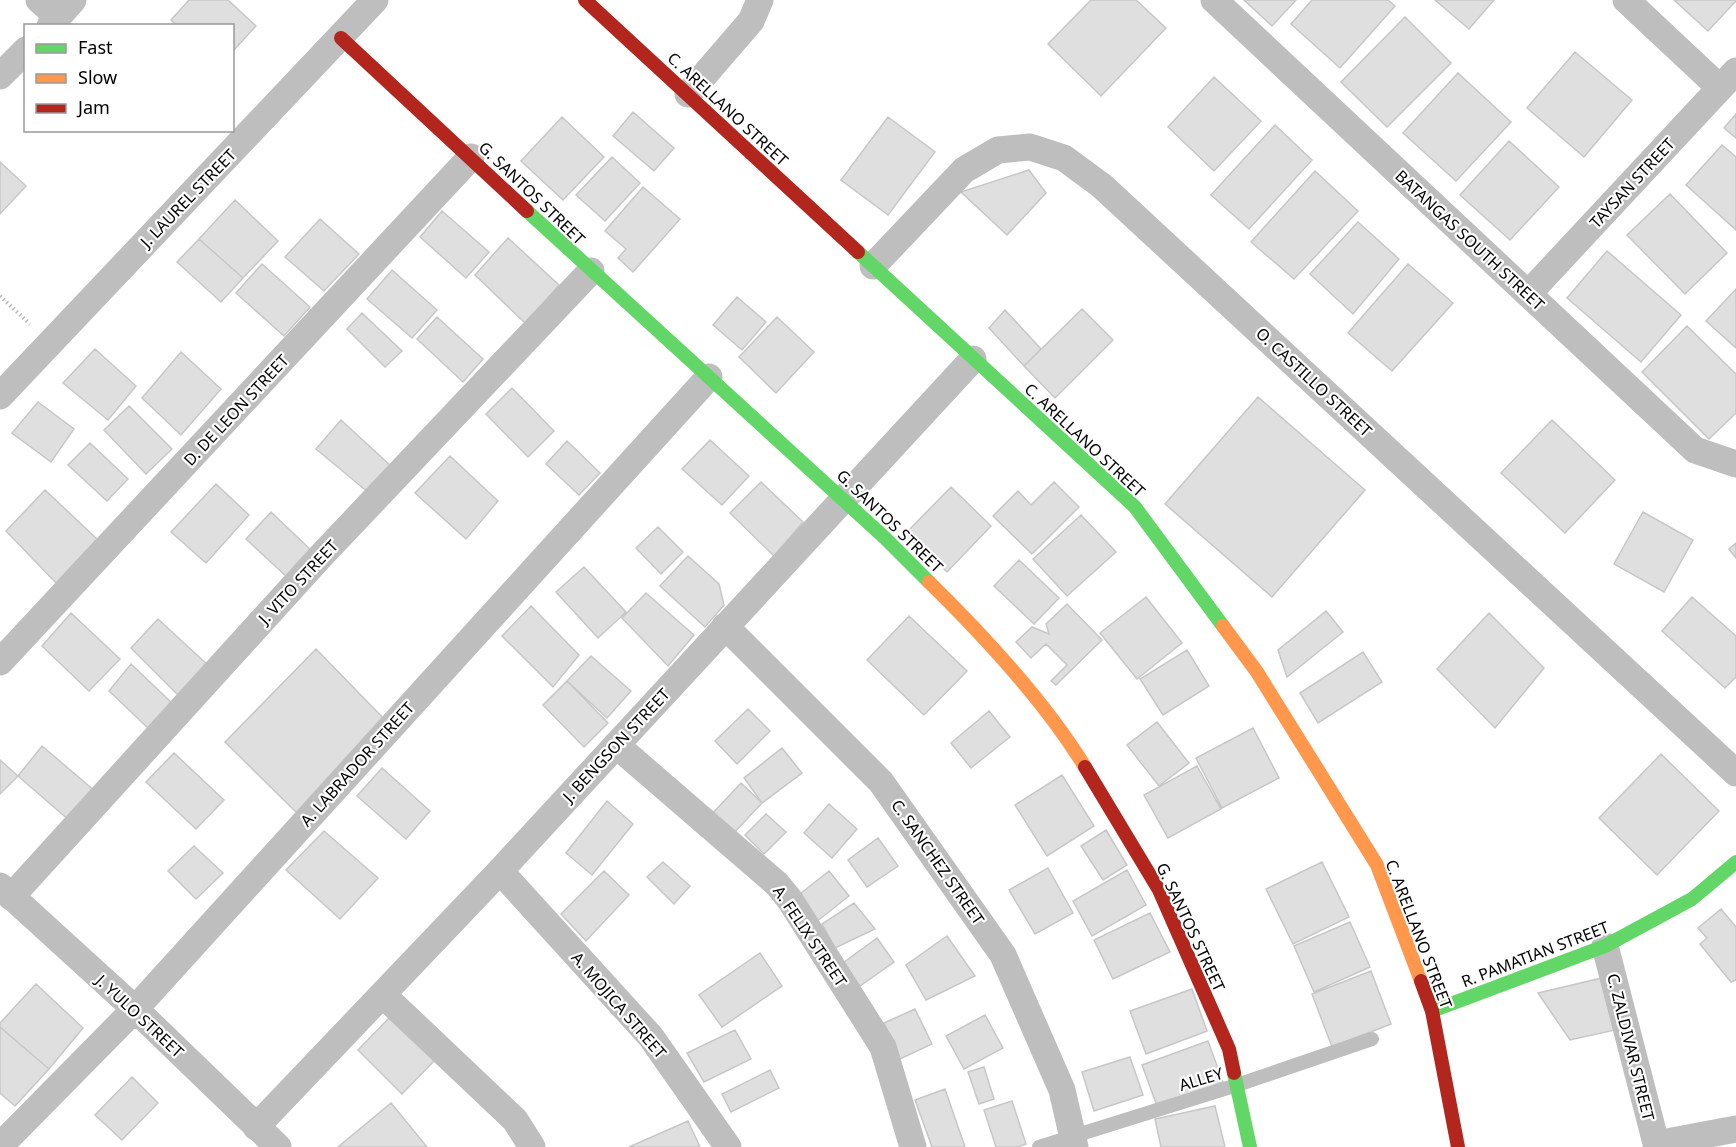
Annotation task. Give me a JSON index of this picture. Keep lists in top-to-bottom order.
{
  "streets": {
    "street": [
      "C. ARELLANO STREET",
      "TAYSAN STREET",
      "G. SANTOS STREET",
      "J. LAUREL STREET",
      "BATANGAS SOUTH STREET",
      "O. CASTILLO STREET",
      "D. DE LEON STREET",
      "J. VITO STREET",
      "J. BENGSON STREET",
      "A. LABRADOR STREET",
      "C. SANCHEZ STREET",
      "A. FELIX STREET",
      "R. PAMATIAN STREET",
      "A. MOJICA STREET",
      "J. YULO STREET",
      "C. ZALDIVAR STREET"
    ],
    "lane": ["ALLEY"]
  },
  "crossings": [
    ["C. ARELLANO STREET", "O. CASTILLO STREET"],
    ["C. ARELLANO STREET", "J. BENGSON STREET"],
    ["C. ARELLANO STREET", "R. PAMATIAN STREET"],
    ["TAYSAN STREET", "BATANGAS SOUTH STREET"],
    ["G. SANTOS STREET", "J. LAUREL STREET"],
    ["G. SANTOS STREET", "D. DE LEON STREET"],
    ["G. SANTOS STREET", "J. VITO STREET"],
    ["G. SANTOS STREET", "J. BENGSON STREET"],
    ["G. SANTOS STREET", "A. LABRADOR STREET"],
    ["G. SANTOS STREET", "ALLEY"],
    ["J. VITO STREET", "J. YULO STREET"],
    ["J. BENGSON STREET", "C. SANCHEZ STREET"],
    ["J. BENGSON STREET", "A. FELIX STREET"],
    ["J. BENGSON STREET", "A. MOJICA STREET"],
    ["J. BENGSON STREET", "J. YULO STREET"],
    ["A. LABRADOR STREET", "J. YULO STREET"],
    ["C. SANCHEZ STREET", "ALLEY"],
    ["R. PAMATIAN STREET", "C. ZALDIVAR STREET"]
  ],
  "legend": ["Fast", "Slow", "Jam"]
}
